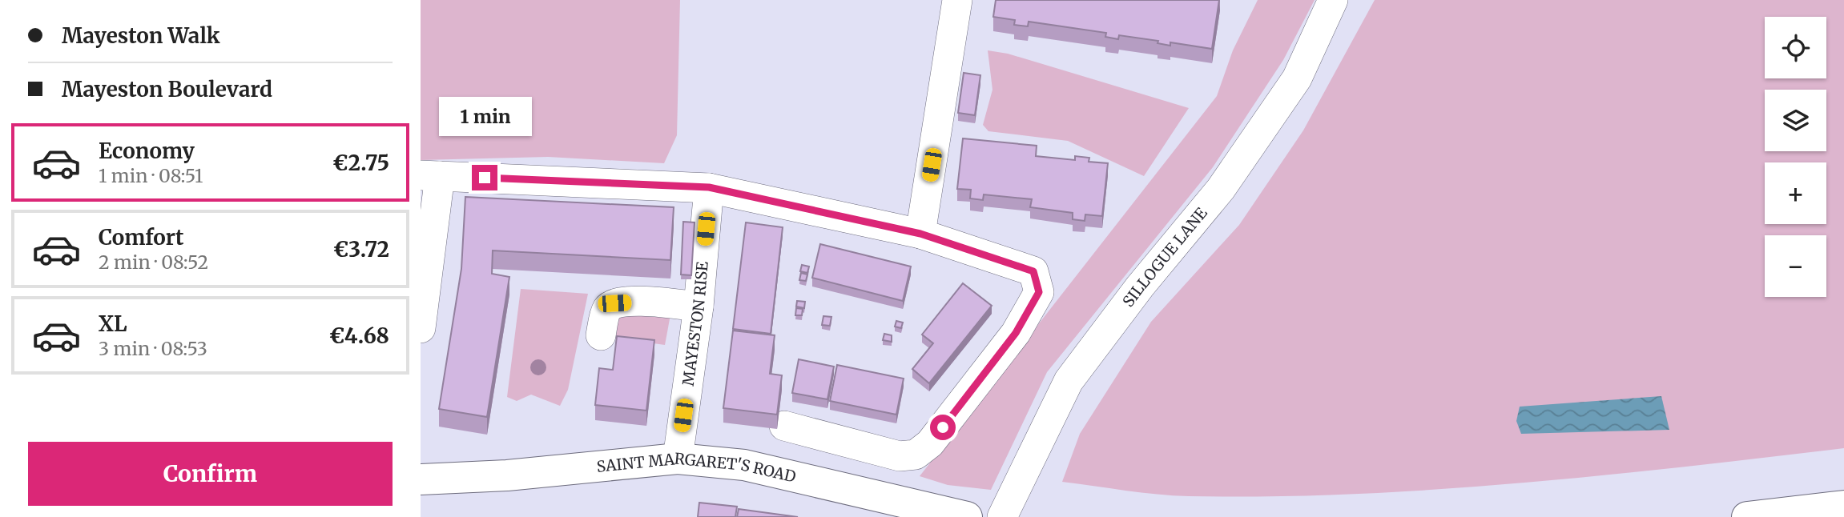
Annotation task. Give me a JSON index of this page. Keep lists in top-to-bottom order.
{
  "streets": {
    "main road": ["SAINT MARGARET'S ROAD"],
    "street": ["SILLOGUE LANE", "MAYESTON RISE"]
  },
  "crossings": [
    ["MAYESTON RISE", "SAINT MARGARET'S ROAD"]
  ],
  "page": {
    "banner": ["Mayeston Walk", "Mayeston Boulevard"],
    "map_buttons": ["+", "−"],
    "bubble": "1 min",
    "list": [
      {
        "name": "Economy",
        "note": "1 min · 08:51",
        "value": "€2.75"
      },
      {
        "name": "Comfort",
        "note": "2 min · 08:52",
        "value": "€3.72"
      },
      {
        "name": "XL",
        "note": "3 min · 08:53",
        "value": "€4.68"
      }
    ],
    "buttons": "Confirm"
  }
}
